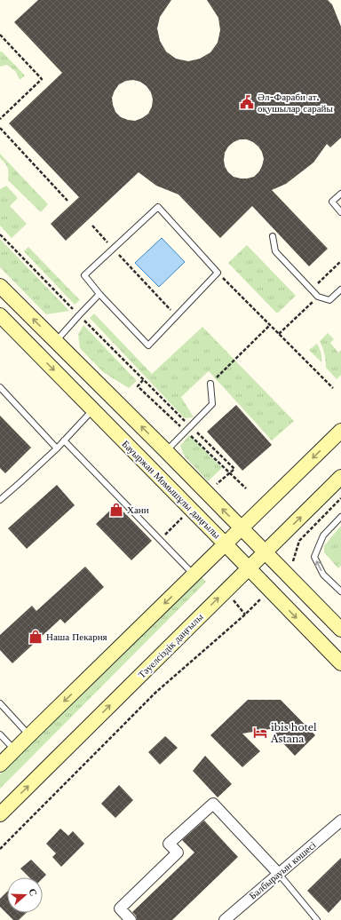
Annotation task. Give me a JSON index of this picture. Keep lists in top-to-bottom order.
{
  "streets": {
    "main road": ["Бауыржан Момышұлы даңғылы", "Тәуелсіздік даңғылы"],
    "street": ["Балбырауын көшесі"]
  },
  "crossings": [
    ["Бауыржан Момышұлы даңғылы", "Тәуелсіздік даңғылы"]
  ],
  "places": {
    "public building": ["Әл-Фараби ат. оқушылар сарайы"],
    "shop": ["Хани", "Наша Пекарня"],
    "hotel": ["ibis hotel Astana"]
  },
  "north": "right"
}
